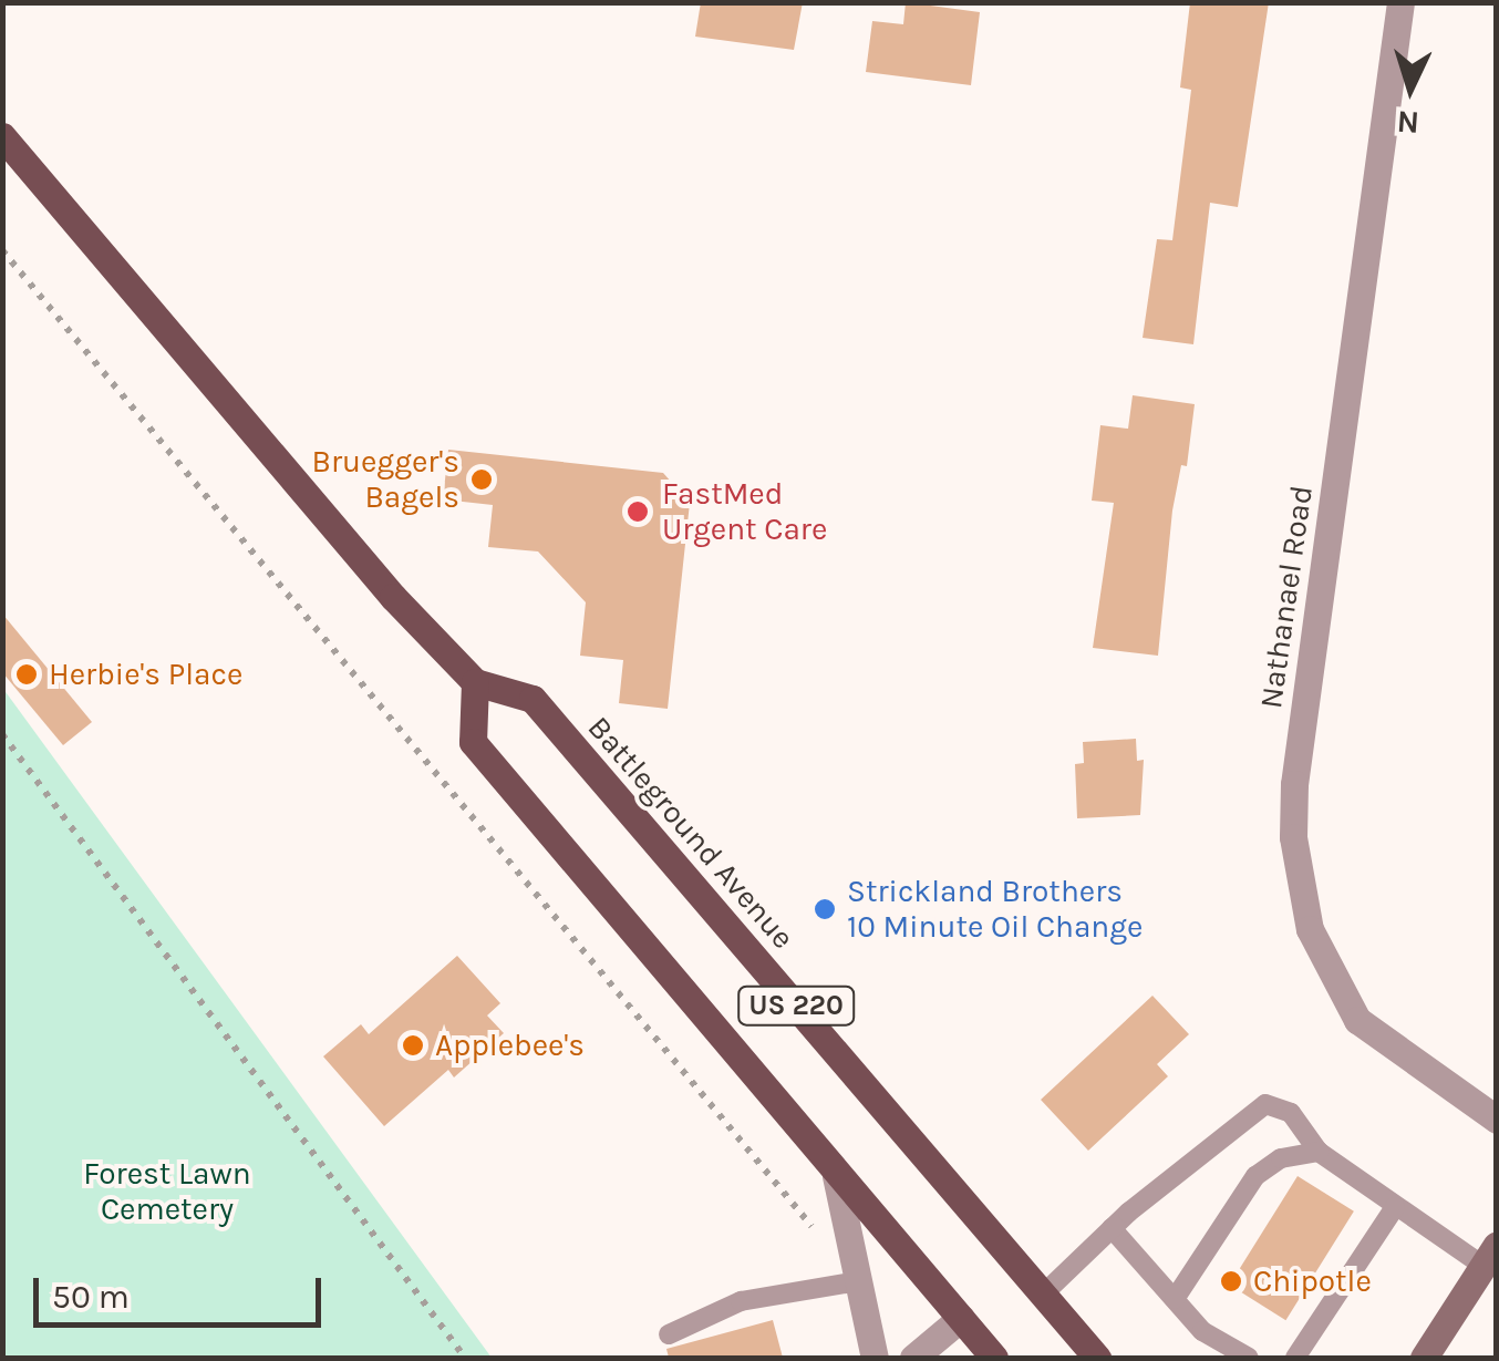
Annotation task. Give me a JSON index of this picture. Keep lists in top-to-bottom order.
{
  "streets": {
    "main road": ["Battleground Avenue", "US 220"],
    "street": ["Nathanael Road"]
  },
  "crossings": [
    ["Battleground Avenue", "US 220"]
  ],
  "parks": ["Forest Lawn Cemetery"],
  "places": [
    "Bruegger's Bagels",
    "FastMed Urgent Care",
    "Herbie's Place",
    "Strickland Brothers 10 Minute Oil Change",
    "Applebee's",
    "Chipotle"
  ],
  "scale_bar": "50 m",
  "north": "bottom"
}
